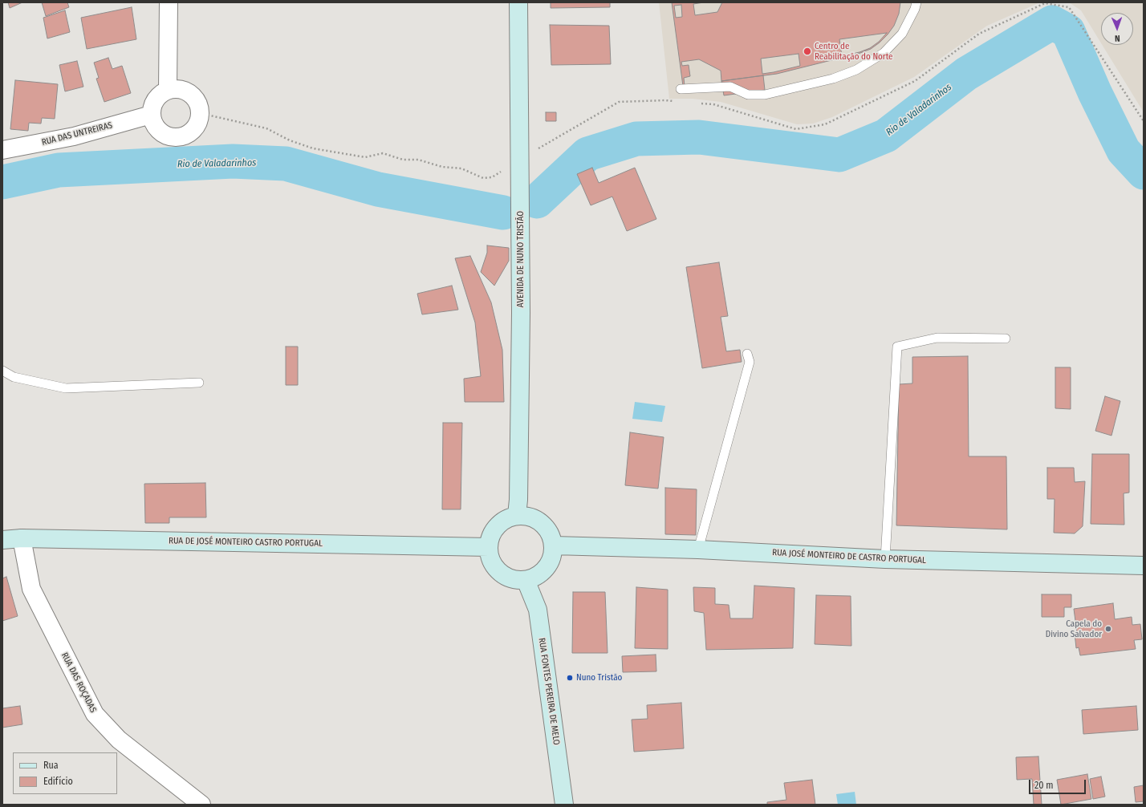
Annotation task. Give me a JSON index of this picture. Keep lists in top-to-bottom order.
{
  "streets": {
    "main road": [
      "AVENIDA DE NUNO TRISTÃO",
      "RUA DE JOSÉ MONTEIRO CASTRO PORTUGAL",
      "RUA JOSÉ MONTEIRO DE CASTRO PORTUGAL",
      "RUA FONTES PEREIRA DE MELO"
    ],
    "street": ["RUA DAS UNTREIRAS", "RUA DAS ROÇADAS"]
  },
  "crossings": [
    ["AVENIDA DE NUNO TRISTÃO", "RUA DE JOSÉ MONTEIRO CASTRO PORTUGAL"],
    ["AVENIDA DE NUNO TRISTÃO", "RUA JOSÉ MONTEIRO DE CASTRO PORTUGAL"],
    ["AVENIDA DE NUNO TRISTÃO", "RUA FONTES PEREIRA DE MELO"],
    ["RUA DE JOSÉ MONTEIRO CASTRO PORTUGAL", "RUA JOSÉ MONTEIRO DE CASTRO PORTUGAL"],
    ["RUA DE JOSÉ MONTEIRO CASTRO PORTUGAL", "RUA DAS ROÇADAS"],
    ["RUA DE JOSÉ MONTEIRO CASTRO PORTUGAL", "RUA FONTES PEREIRA DE MELO"],
    ["RUA JOSÉ MONTEIRO DE CASTRO PORTUGAL", "RUA FONTES PEREIRA DE MELO"]
  ],
  "water": ["Rio de Valadarinhos"],
  "places": ["Centro de Reabilitação do Norte", "Capela do Divino Salvador", "Nuno Tristão"],
  "legend": ["Rua", "Edifício"],
  "scale_bar": "20 m",
  "north": "bottom"
}
